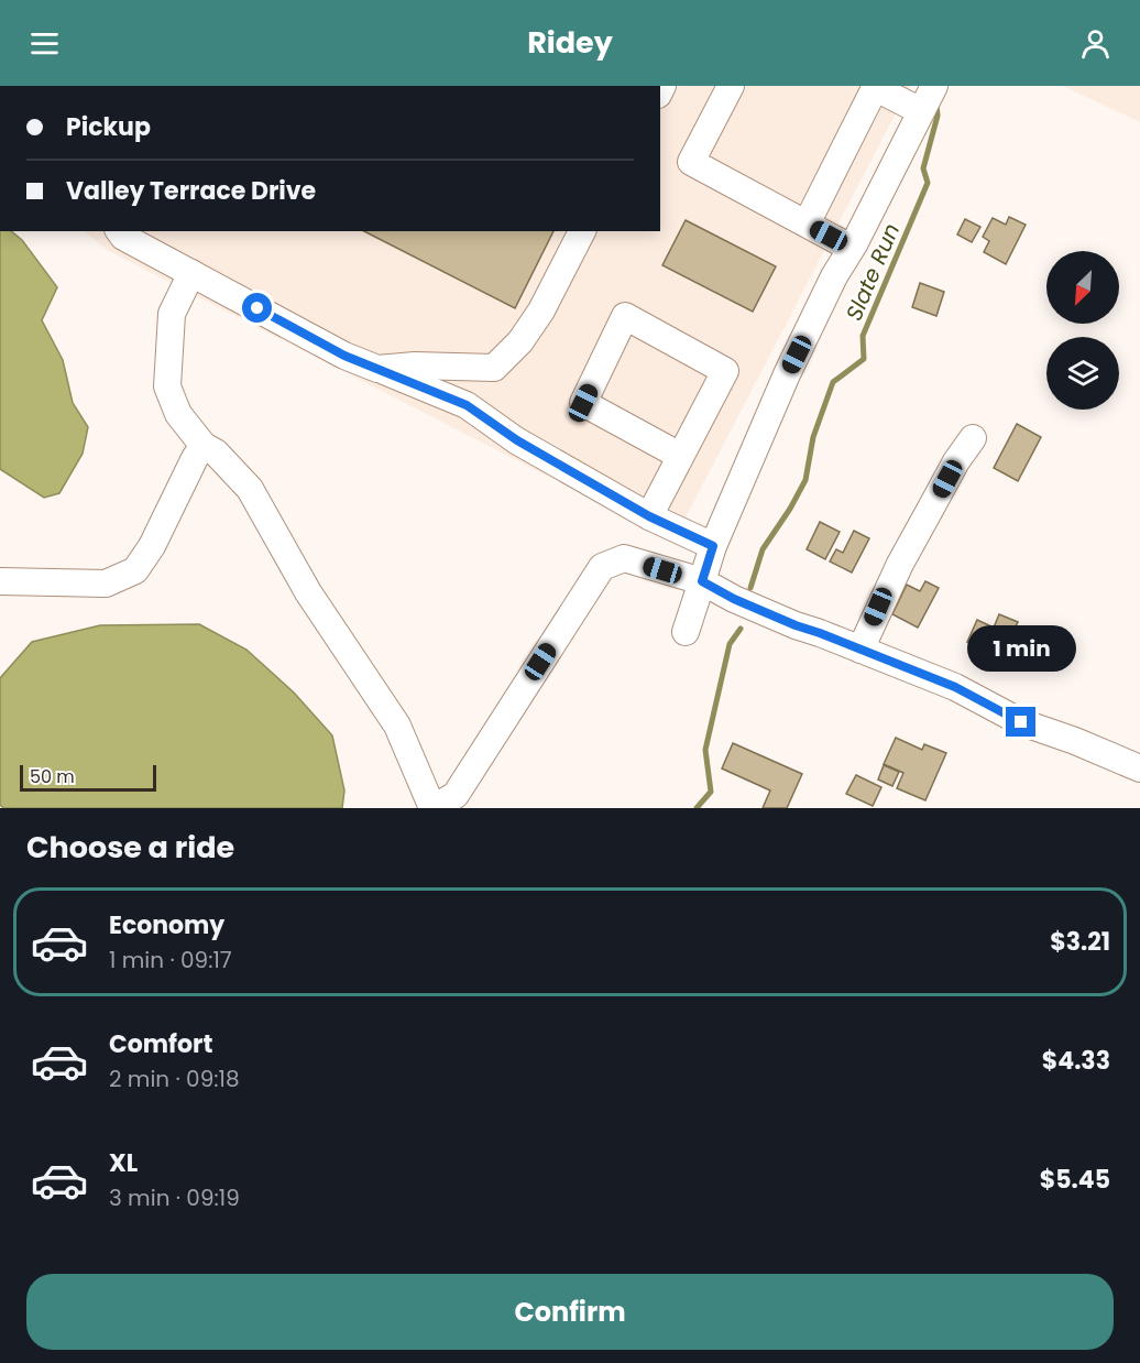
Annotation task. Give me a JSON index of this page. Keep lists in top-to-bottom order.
{
  "water": ["Slate Run"],
  "scale_bar": "50 m",
  "north": "bottom left",
  "page": {
    "header": "Ridey",
    "banner": ["Pickup", "Valley Terrace Drive"],
    "bubble": "1 min",
    "scale": "50 m",
    "heading": "Choose a ride",
    "list": [
      {
        "name": "Economy",
        "note": "1 min · 09:17",
        "value": "$3.21"
      },
      {
        "name": "Comfort",
        "note": "2 min · 09:18",
        "value": "$4.33"
      },
      {
        "name": "XL",
        "note": "3 min · 09:19",
        "value": "$5.45"
      }
    ],
    "buttons": "Confirm"
  }
}
